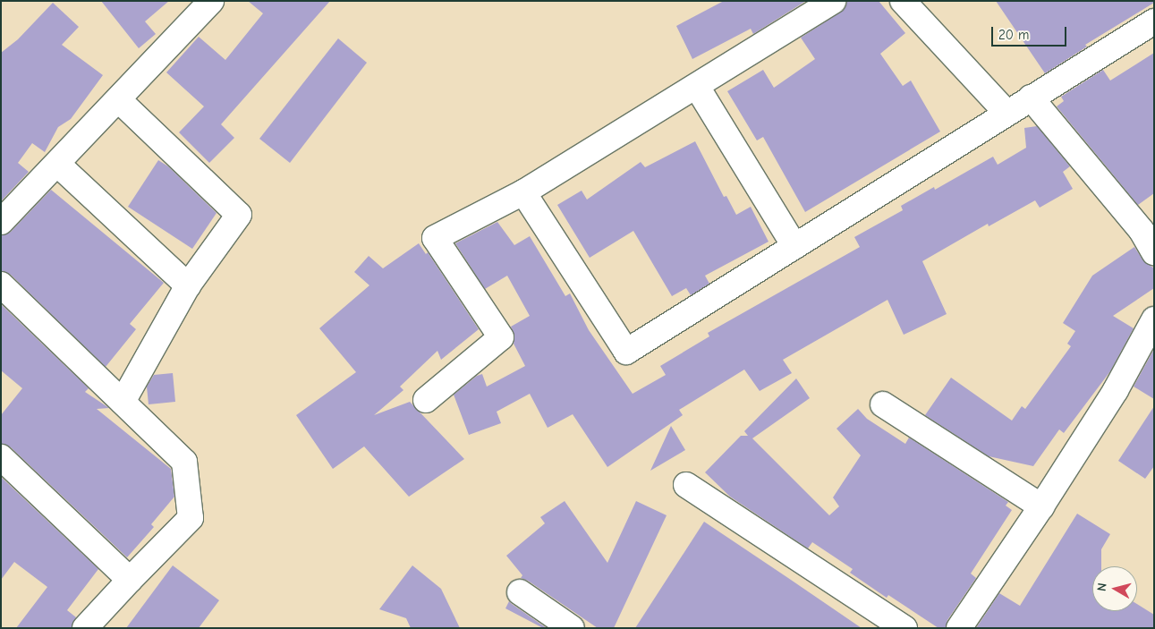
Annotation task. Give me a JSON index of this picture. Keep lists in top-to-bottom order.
{
  "scale_bar": "20 m",
  "north": "left"
}
